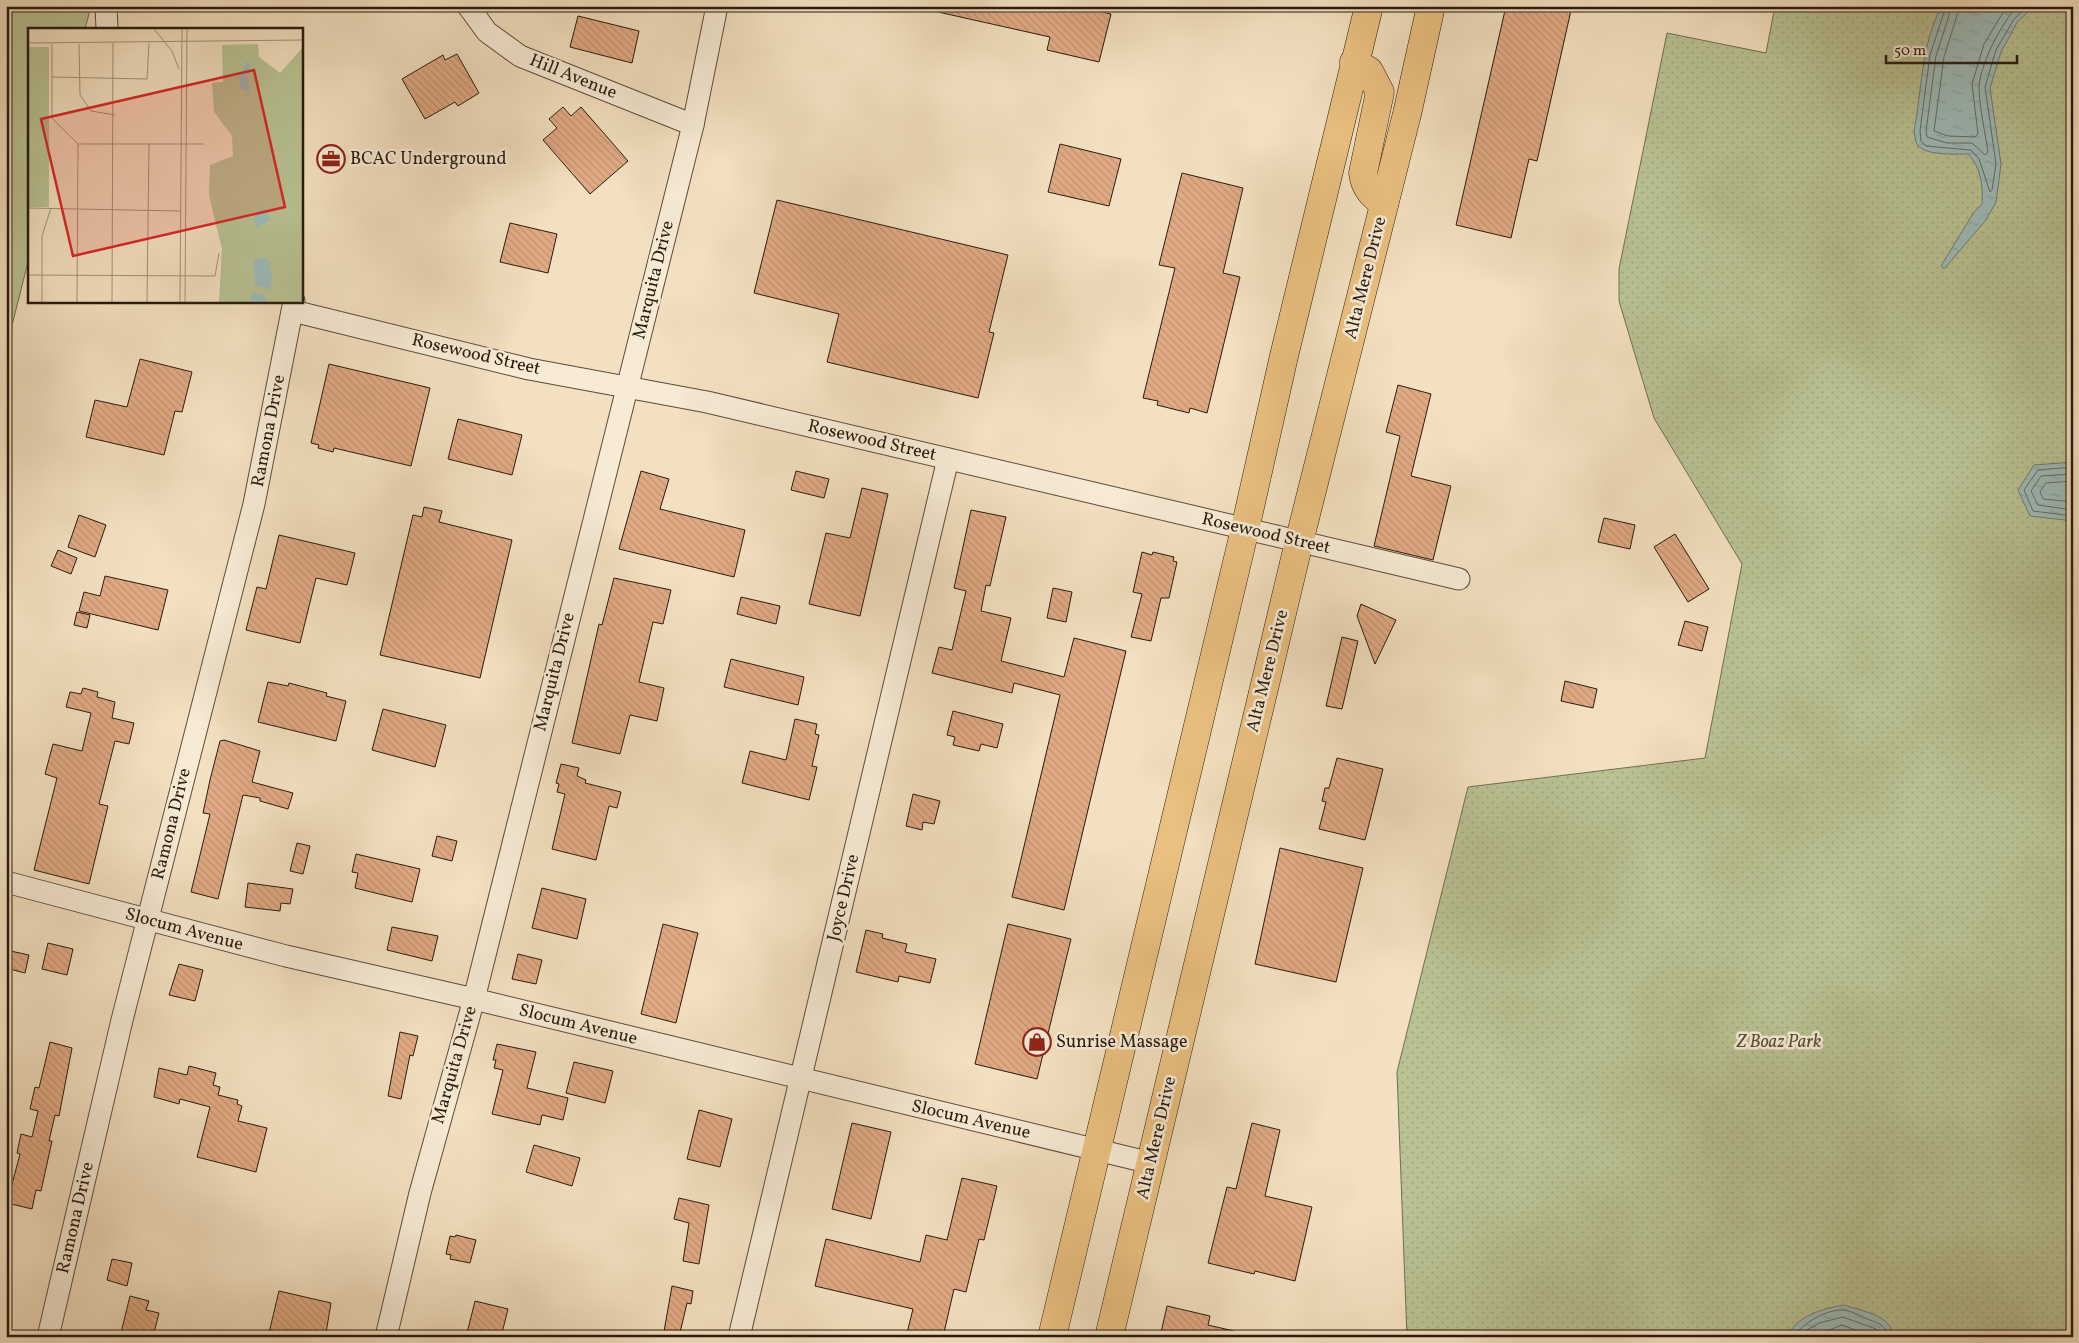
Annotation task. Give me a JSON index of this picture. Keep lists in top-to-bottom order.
{
  "streets": {
    "main road": ["Alta Mere Drive"],
    "street": [
      "Hill Avenue",
      "Marquita Drive",
      "Rosewood Street",
      "Ramona Drive",
      "Joyce Drive",
      "Slocum Avenue"
    ]
  },
  "crossings": [
    ["Hill Avenue", "Marquita Drive"],
    ["Alta Mere Drive", "Rosewood Street"],
    ["Alta Mere Drive", "Slocum Avenue"],
    ["Marquita Drive", "Rosewood Street"],
    ["Marquita Drive", "Slocum Avenue"],
    ["Rosewood Street", "Ramona Drive"],
    ["Rosewood Street", "Joyce Drive"],
    ["Ramona Drive", "Slocum Avenue"],
    ["Joyce Drive", "Slocum Avenue"]
  ],
  "parks": ["Z Boaz Park"],
  "places": {
    "office": ["BCAC Underground"],
    "shop": ["Sunrise Massage"]
  },
  "scale_bar": "50 m"
}
